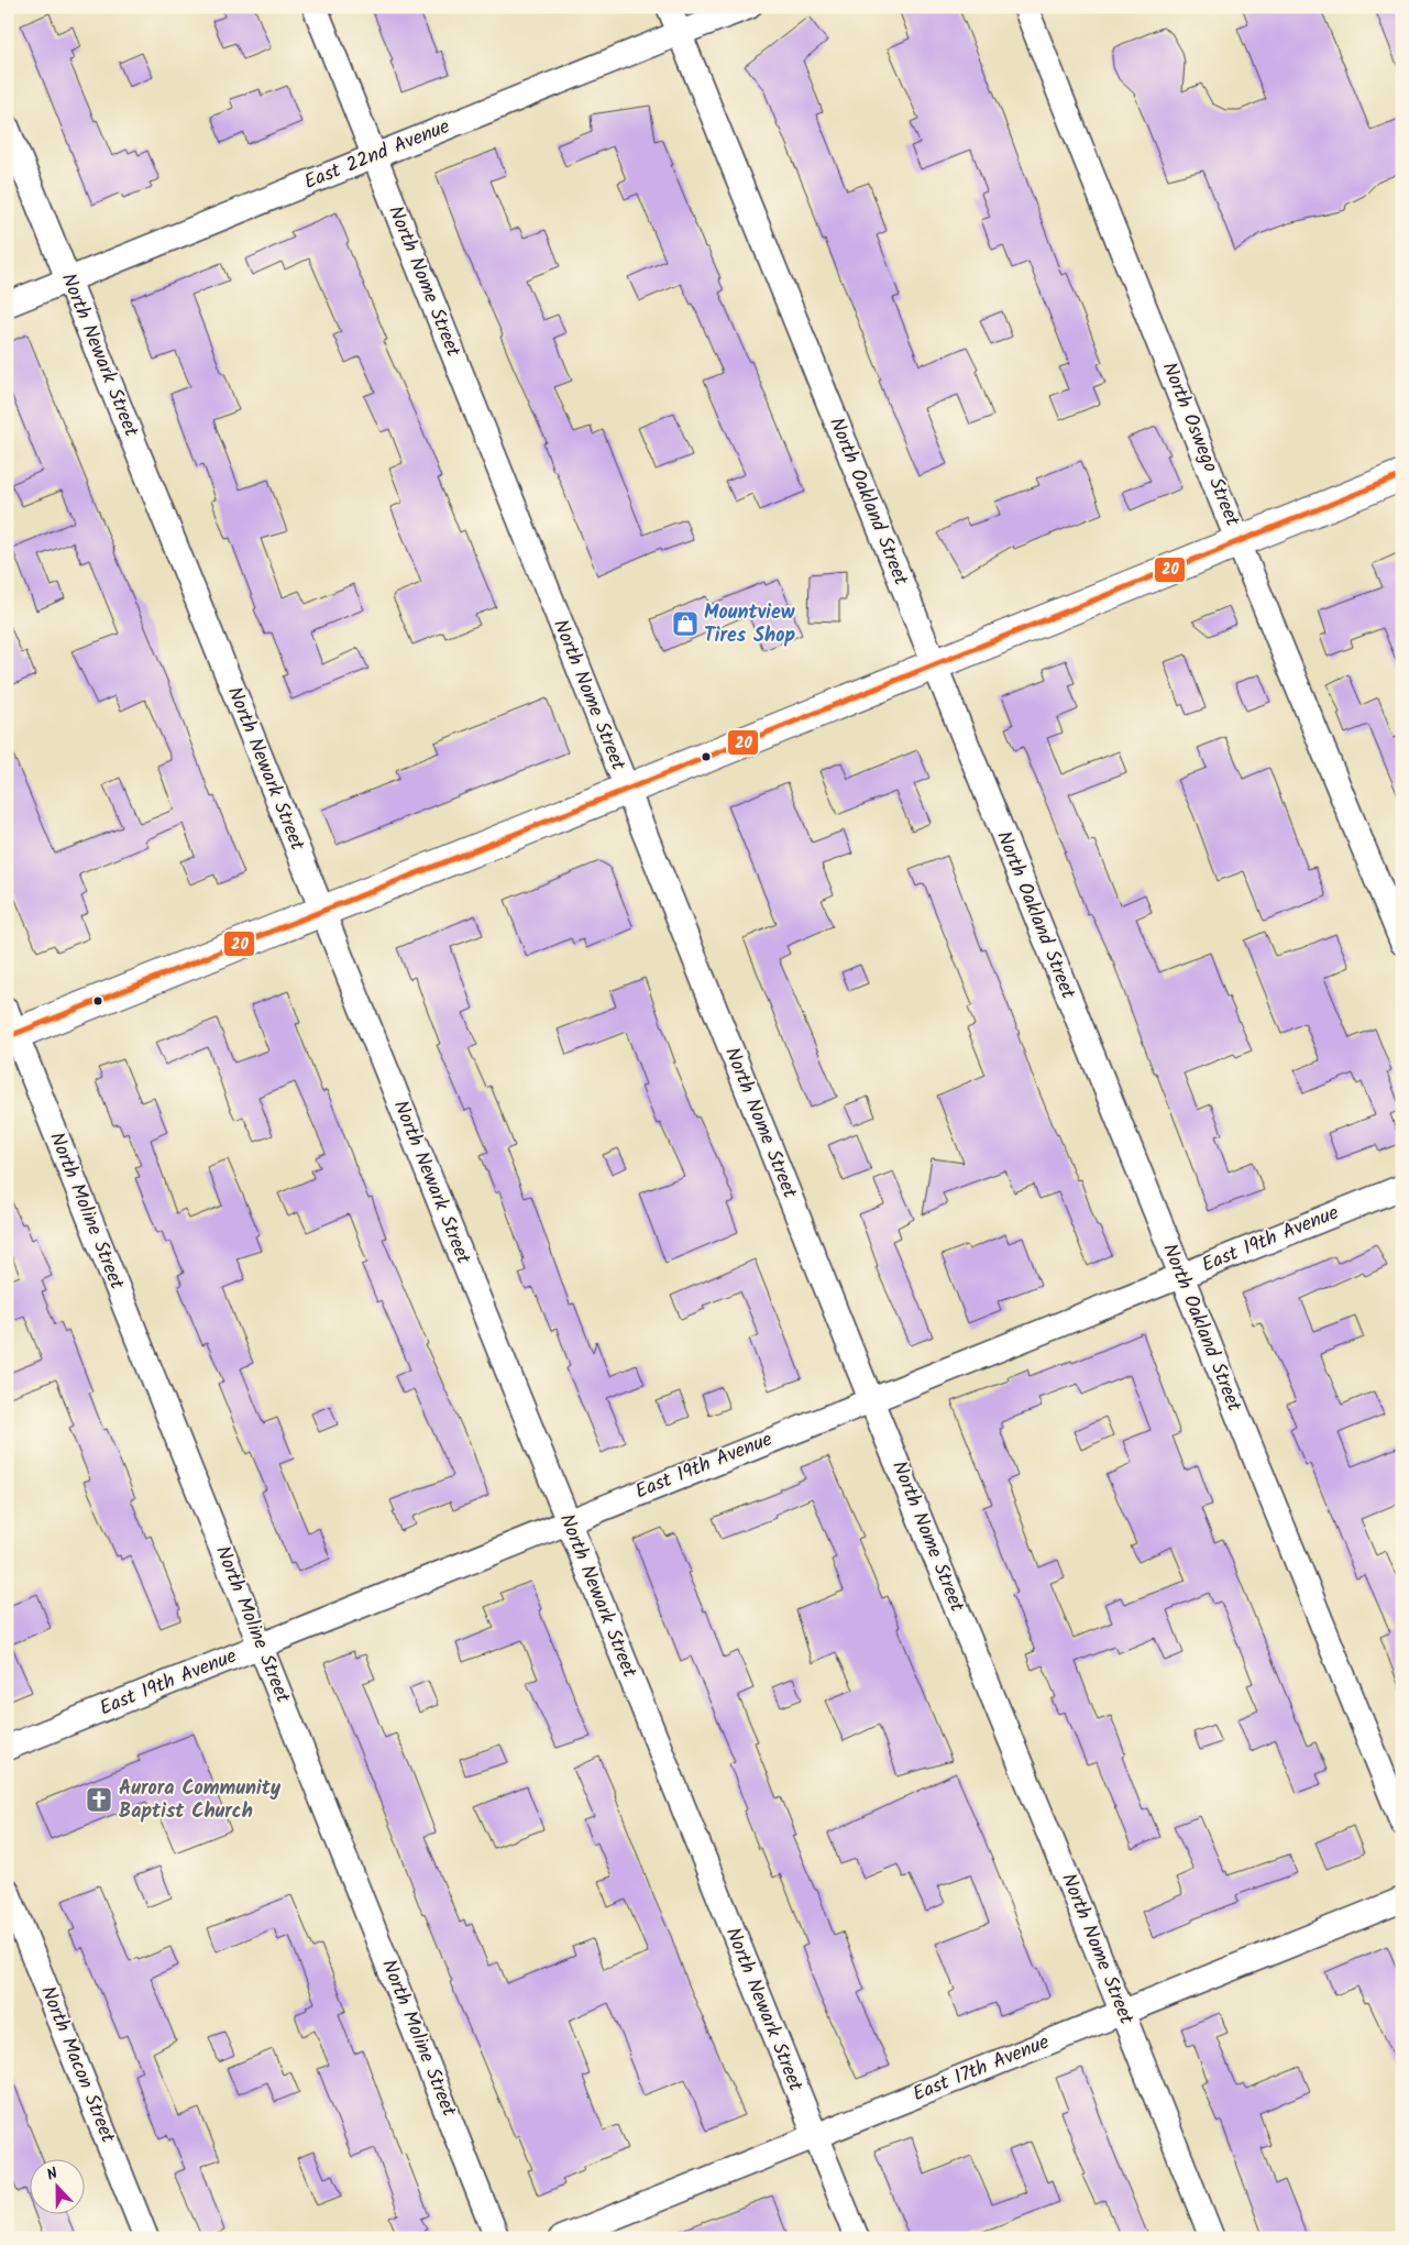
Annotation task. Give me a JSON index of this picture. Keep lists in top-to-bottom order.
{
  "streets": {
    "street": [
      "East 22nd Avenue",
      "North Nome Street",
      "North Newark Street",
      "North Oswego Street",
      "North Oakland Street",
      "North Moline Street",
      "East 19th Avenue",
      "North Macon Street",
      "East 17th Avenue"
    ]
  },
  "crossings": [
    ["East 22nd Avenue", "North Nome Street"],
    ["East 22nd Avenue", "North Newark Street"],
    ["East 22nd Avenue", "North Oakland Street"],
    ["North Nome Street", "East 19th Avenue"],
    ["North Nome Street", "East 17th Avenue"],
    ["North Newark Street", "East 19th Avenue"],
    ["North Newark Street", "East 17th Avenue"],
    ["North Oakland Street", "East 19th Avenue"],
    ["North Moline Street", "East 19th Avenue"]
  ],
  "places": {
    "shop": ["Mountview Tires Shop"],
    "church": ["Aurora Community Baptist Church"]
  },
  "lines": ["transit line 20"],
  "north": "top"
}
